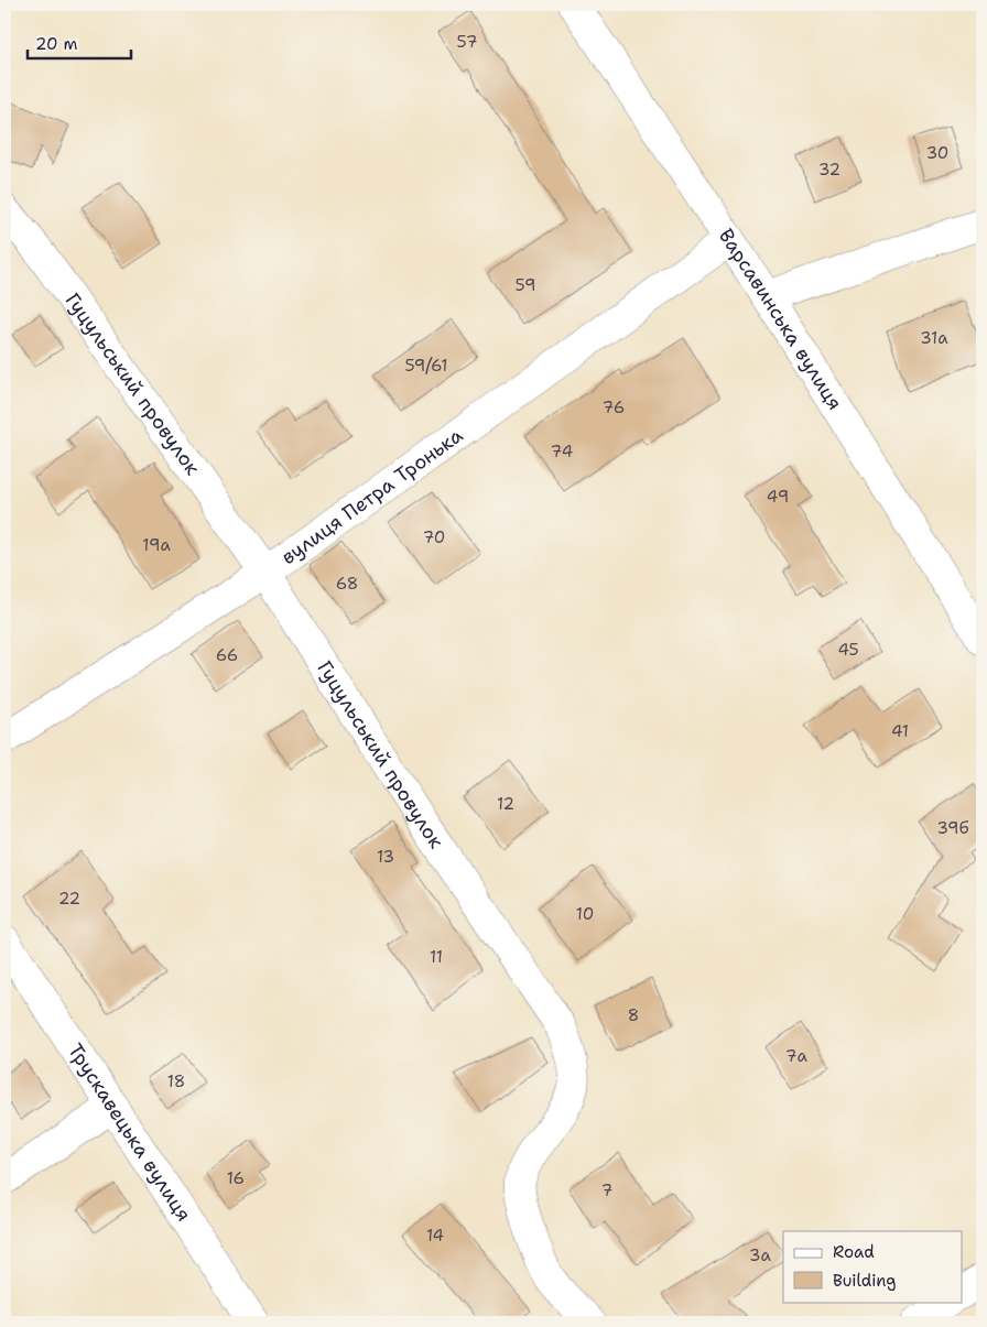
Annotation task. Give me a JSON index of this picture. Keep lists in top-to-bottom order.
{
  "streets": {
    "street": [
      "Варсавинська вулиця",
      "Гуцульський провулок",
      "вулиця Петра Тронька",
      "Трускавецька вулиця"
    ]
  },
  "crossings": [
    ["Варсавинська вулиця", "вулиця Петра Тронька"],
    ["Гуцульський провулок", "вулиця Петра Тронька"]
  ],
  "house_numbers": [
    "57",
    "30",
    "32",
    "59",
    "31а",
    "59/61",
    "76",
    "74",
    "49",
    "70",
    "19а",
    "68",
    "45",
    "66",
    "41",
    "12",
    "39б",
    "13",
    "22",
    "10",
    "11",
    "8",
    "7а",
    "18",
    "16",
    "7",
    "14",
    "3а"
  ],
  "legend": ["Road", "Building"],
  "scale_bar": "20 m"
}
